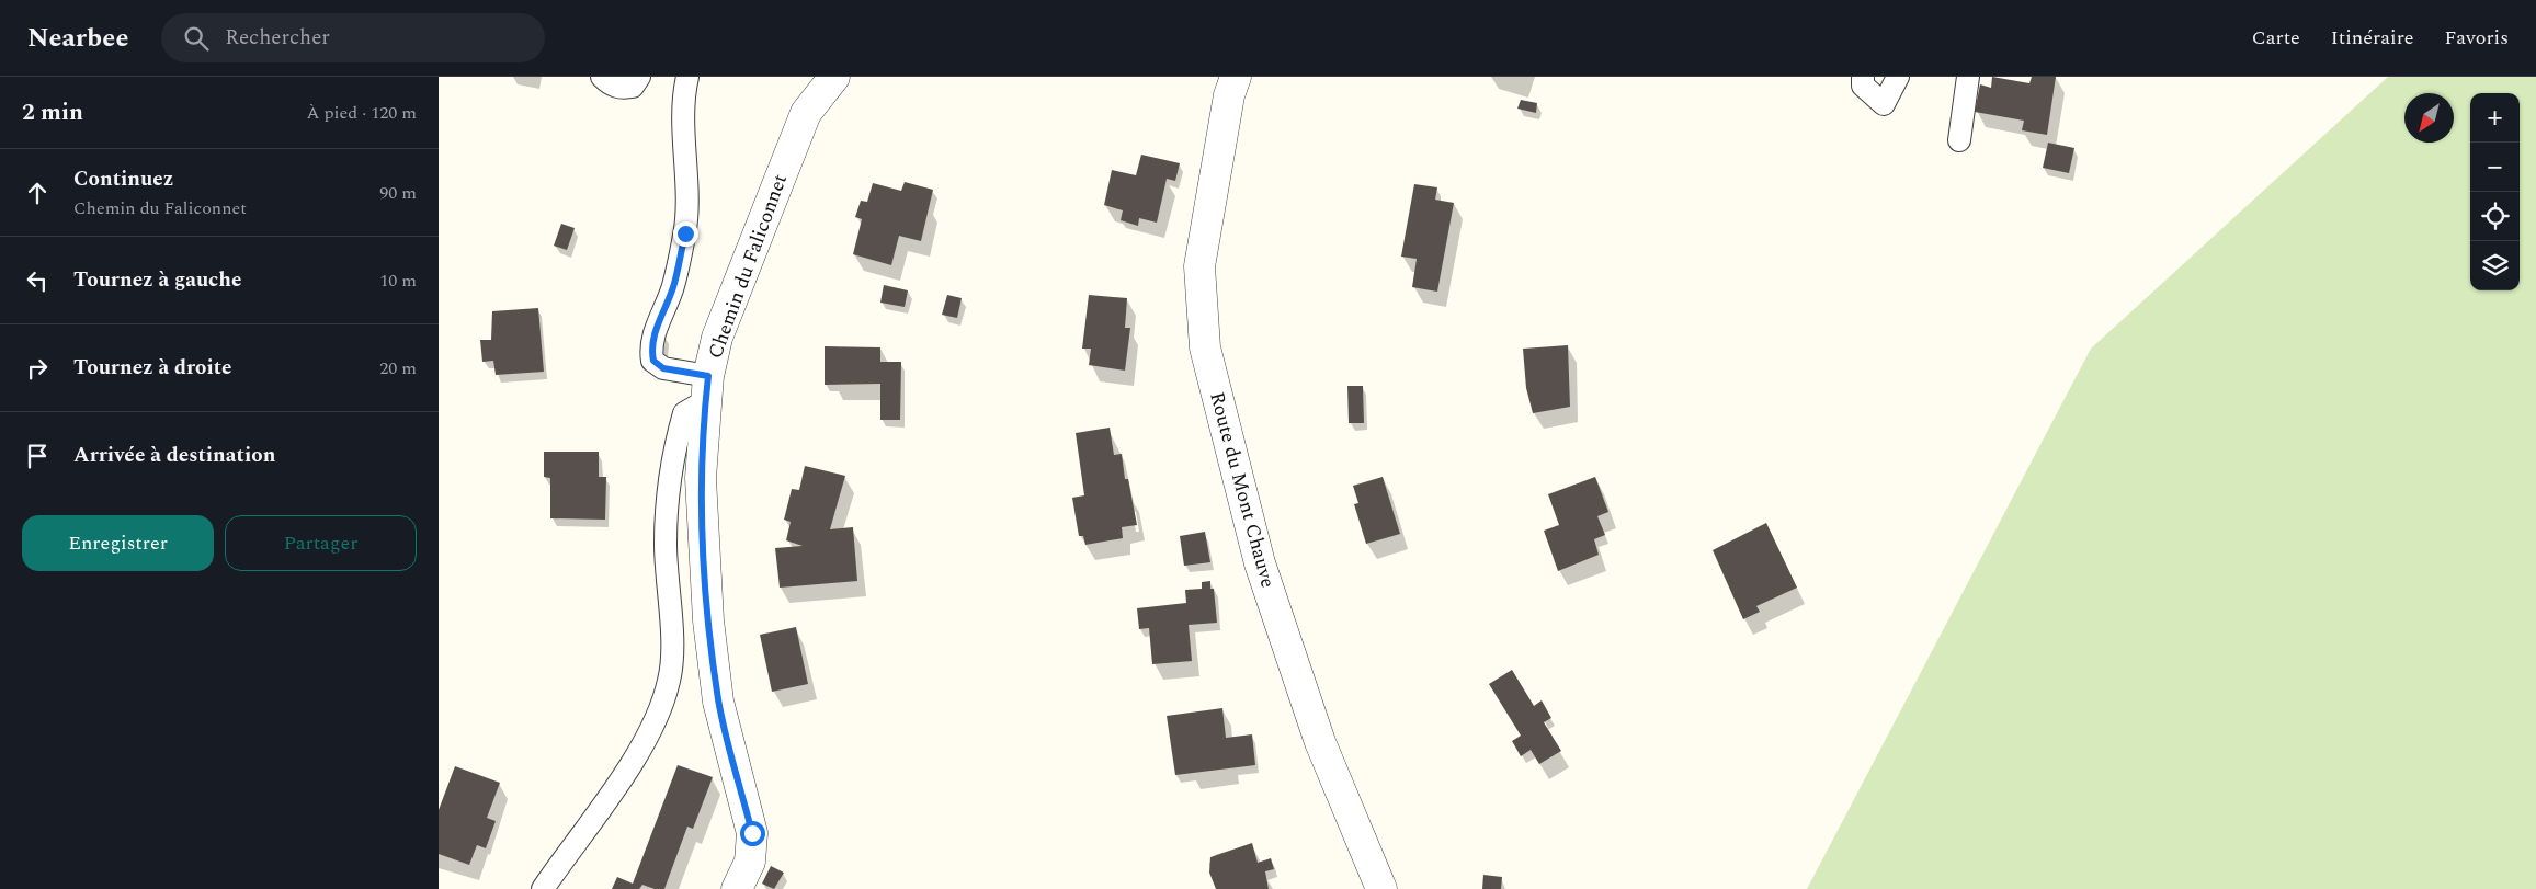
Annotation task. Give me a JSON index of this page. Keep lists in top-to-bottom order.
{
  "streets": {
    "street": ["Chemin du Faliconnet", "Route du Mont Chauve"]
  },
  "north": "bottom left",
  "page": {
    "header": "Nearbee",
    "search": "Rechercher",
    "nav": ["Carte", "Itinéraire", "Favoris"],
    "heading": ["2 min", "À pied · 120 m"],
    "map_buttons": ["+", "−"],
    "list": [
      ["Continuez", "Chemin du Faliconnet", "90 m"],
      ["Tournez à gauche", "10 m"],
      ["Tournez à droite", "20 m"],
      "Arrivée à destination"
    ],
    "buttons": ["Enregistrer", "Partager"]
  }
}
